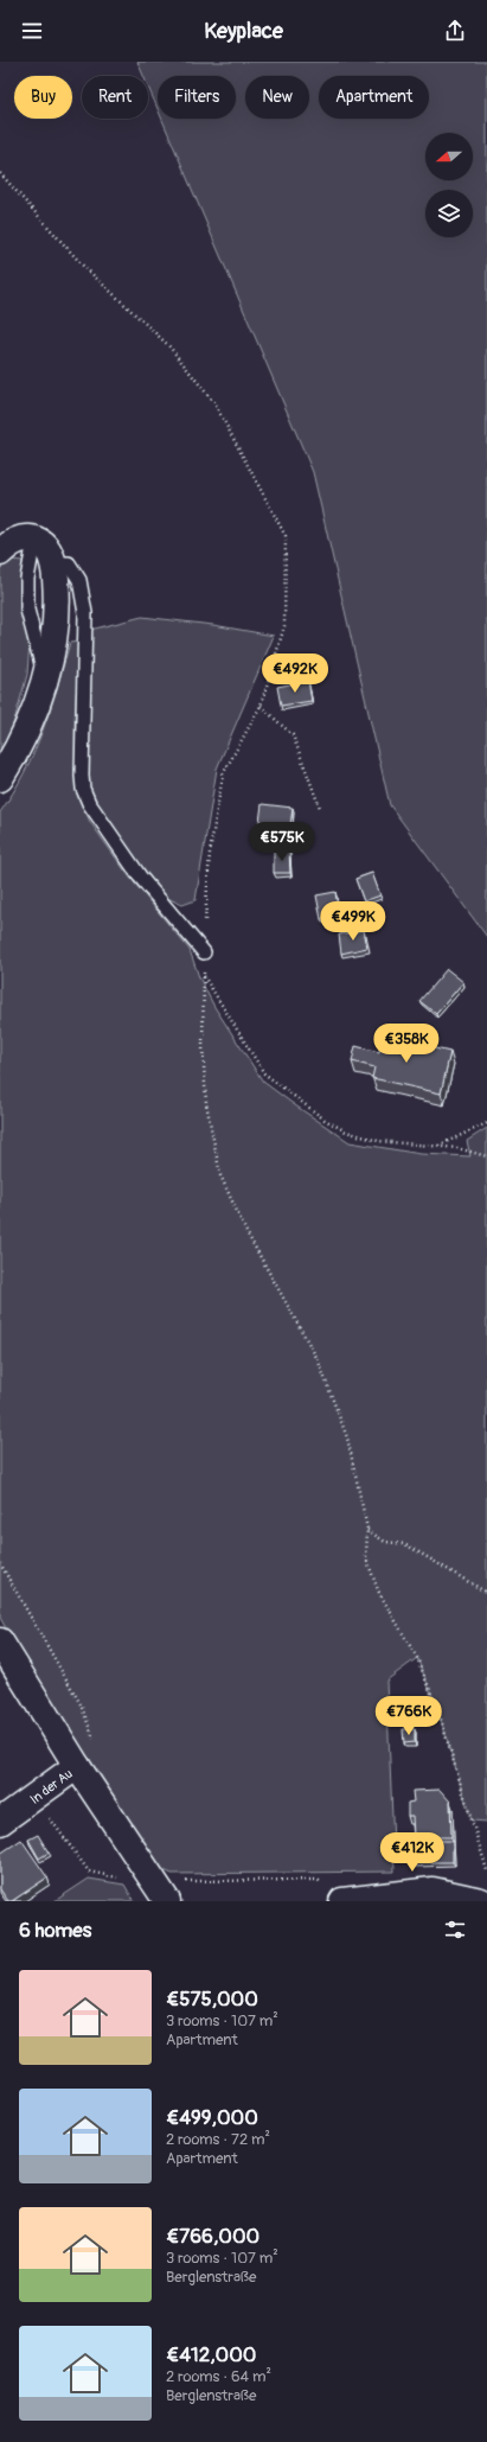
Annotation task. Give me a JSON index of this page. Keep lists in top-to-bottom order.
{
  "streets": {
    "street": ["In der Au"]
  },
  "north": "left",
  "page": {
    "header": "Keyplace",
    "chip": [
      "Buy",
      "Rent",
      "Filters",
      "New",
      "Apartment"
    ],
    "price": [
      "€492K",
      "€575K",
      "€499K",
      "€358K",
      "€766K",
      "€412K"
    ],
    "heading": "6 homes",
    "list": [
      {
        "name": "€575,000",
        "note": "3 rooms · 107 m² · Apartment"
      },
      {
        "name": "€499,000",
        "note": "2 rooms · 72 m² · Apartment"
      },
      {
        "name": "€766,000",
        "note": "3 rooms · 107 m² · Berglenstraße"
      },
      {
        "name": "€412,000",
        "note": "2 rooms · 64 m² · Berglenstraße"
      }
    ]
  }
}
